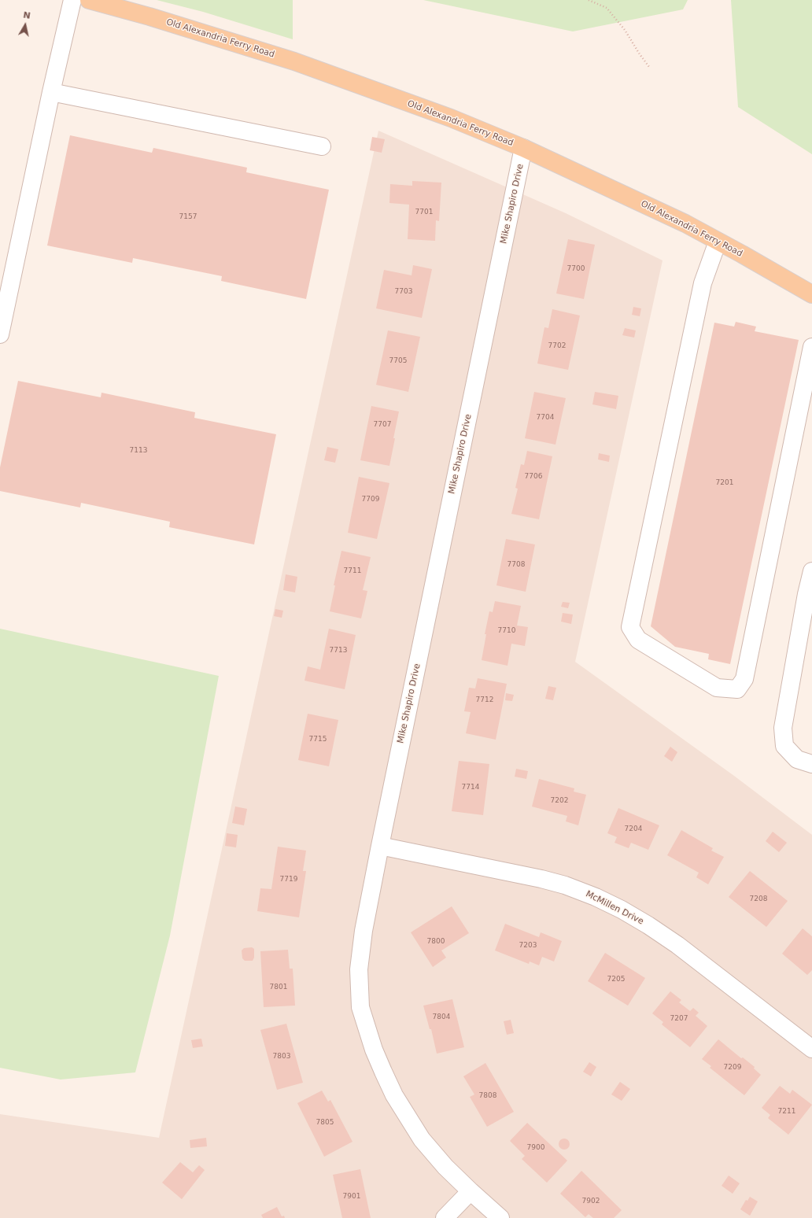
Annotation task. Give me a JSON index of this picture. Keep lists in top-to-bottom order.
{
  "streets": {
    "main road": ["Old Alexandria Ferry Road"],
    "street": ["Mike Shapiro Drive", "McMillen Drive"]
  },
  "crossings": [
    ["Old Alexandria Ferry Road", "Mike Shapiro Drive"],
    ["Mike Shapiro Drive", "McMillen Drive"]
  ],
  "house_numbers": [
    "7701",
    "7157",
    "7700",
    "7703",
    "7702",
    "7705",
    "7704",
    "7707",
    "7113",
    "7706",
    "7201",
    "7709",
    "7708",
    "7711",
    "7710",
    "7713",
    "7712",
    "7715",
    "7714",
    "7202",
    "7204",
    "7719",
    "7208",
    "7800",
    "7203",
    "7205",
    "7801",
    "7804",
    "7207",
    "7803",
    "7209",
    "7808",
    "7211",
    "7805",
    "7900",
    "7901",
    "7902"
  ],
  "north": "top"
}
